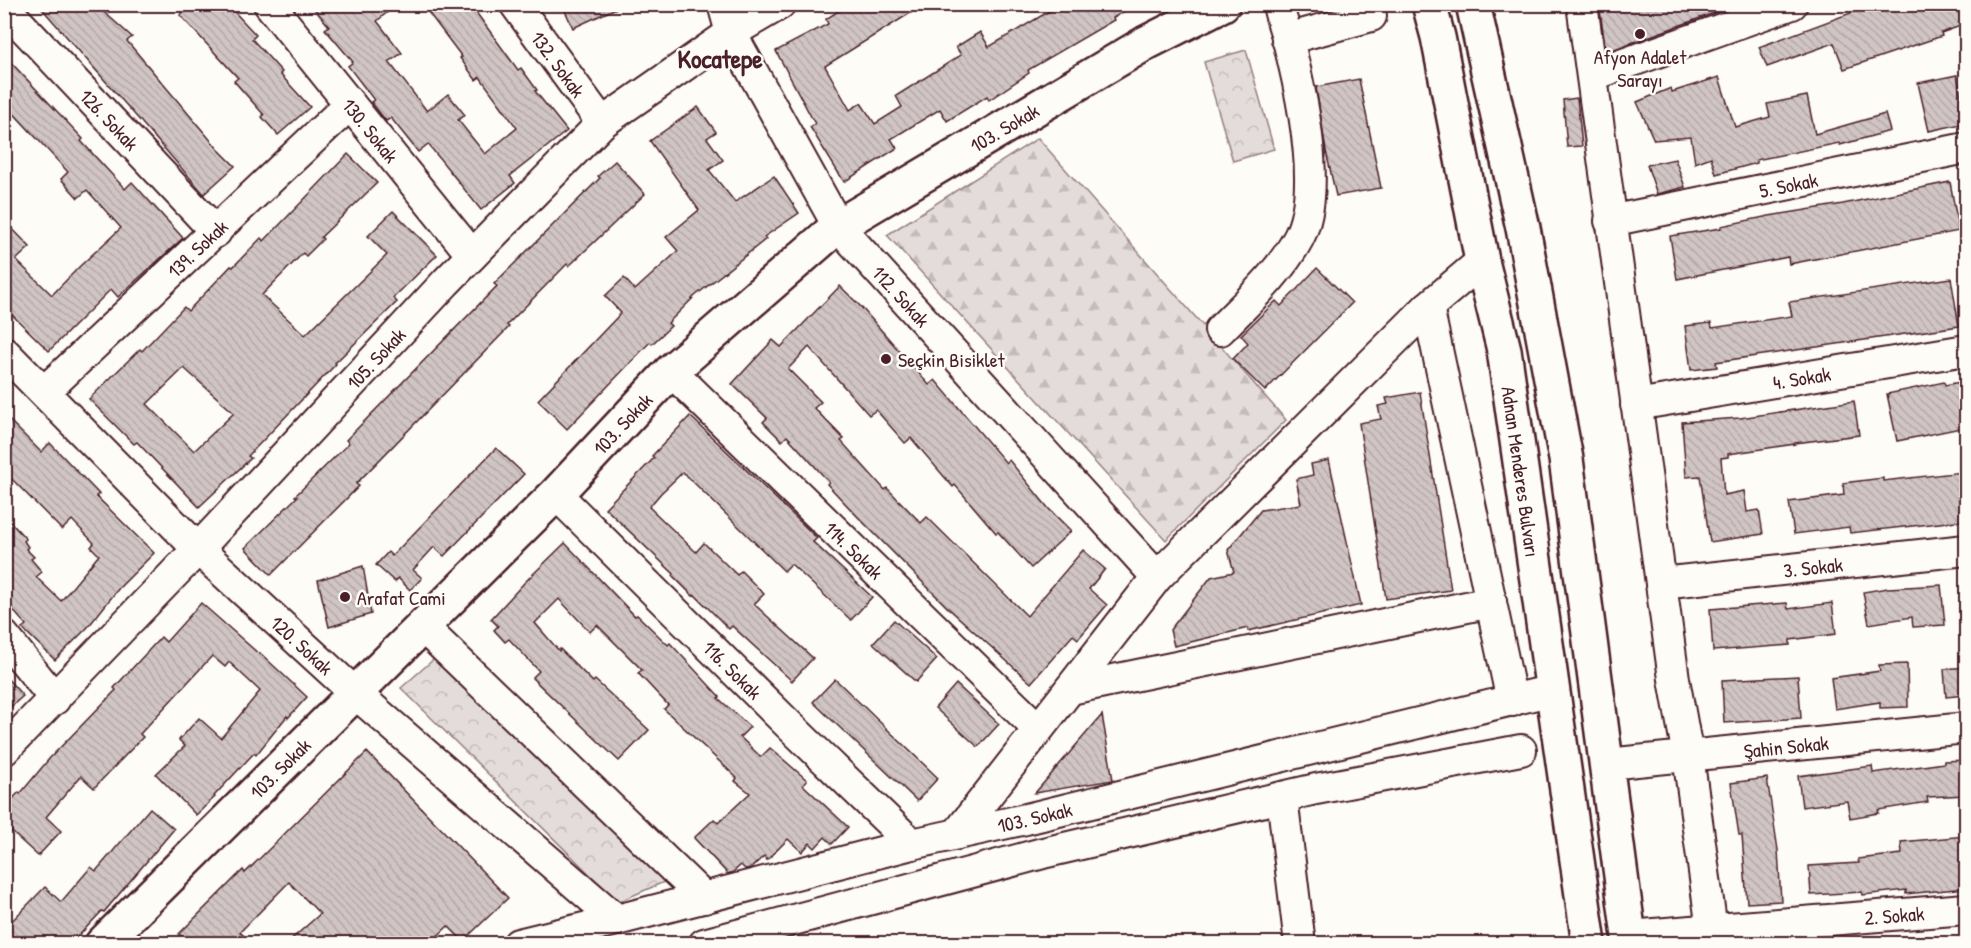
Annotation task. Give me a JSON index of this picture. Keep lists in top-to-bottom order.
{
  "streets": {
    "main road": ["103. Sokak", "Adnan Menderes Bulvarı"],
    "street": [
      "132. Sokak",
      "126. Sokak",
      "130. Sokak",
      "5. Sokak",
      "139. Sokak",
      "112. Sokak",
      "105. Sokak",
      "4. Sokak",
      "114. Sokak",
      "3. Sokak",
      "120. Sokak",
      "116. Sokak",
      "Şahin Sokak",
      "2. Sokak"
    ]
  },
  "crossings": [
    ["132. Sokak", "105. Sokak"],
    ["126. Sokak", "139. Sokak"],
    ["103. Sokak", "112. Sokak"],
    ["103. Sokak", "Adnan Menderes Bulvarı"],
    ["103. Sokak", "114. Sokak"],
    ["103. Sokak", "120. Sokak"],
    ["103. Sokak", "116. Sokak"],
    ["130. Sokak", "139. Sokak"],
    ["130. Sokak", "105. Sokak"],
    ["139. Sokak", "120. Sokak"],
    ["112. Sokak", "105. Sokak"],
    ["105. Sokak", "120. Sokak"]
  ],
  "districts": ["Kocatepe"],
  "places": ["Afyon Adalet Sarayı", "Seçkin Bisiklet", "Arafat Cami"]
}
